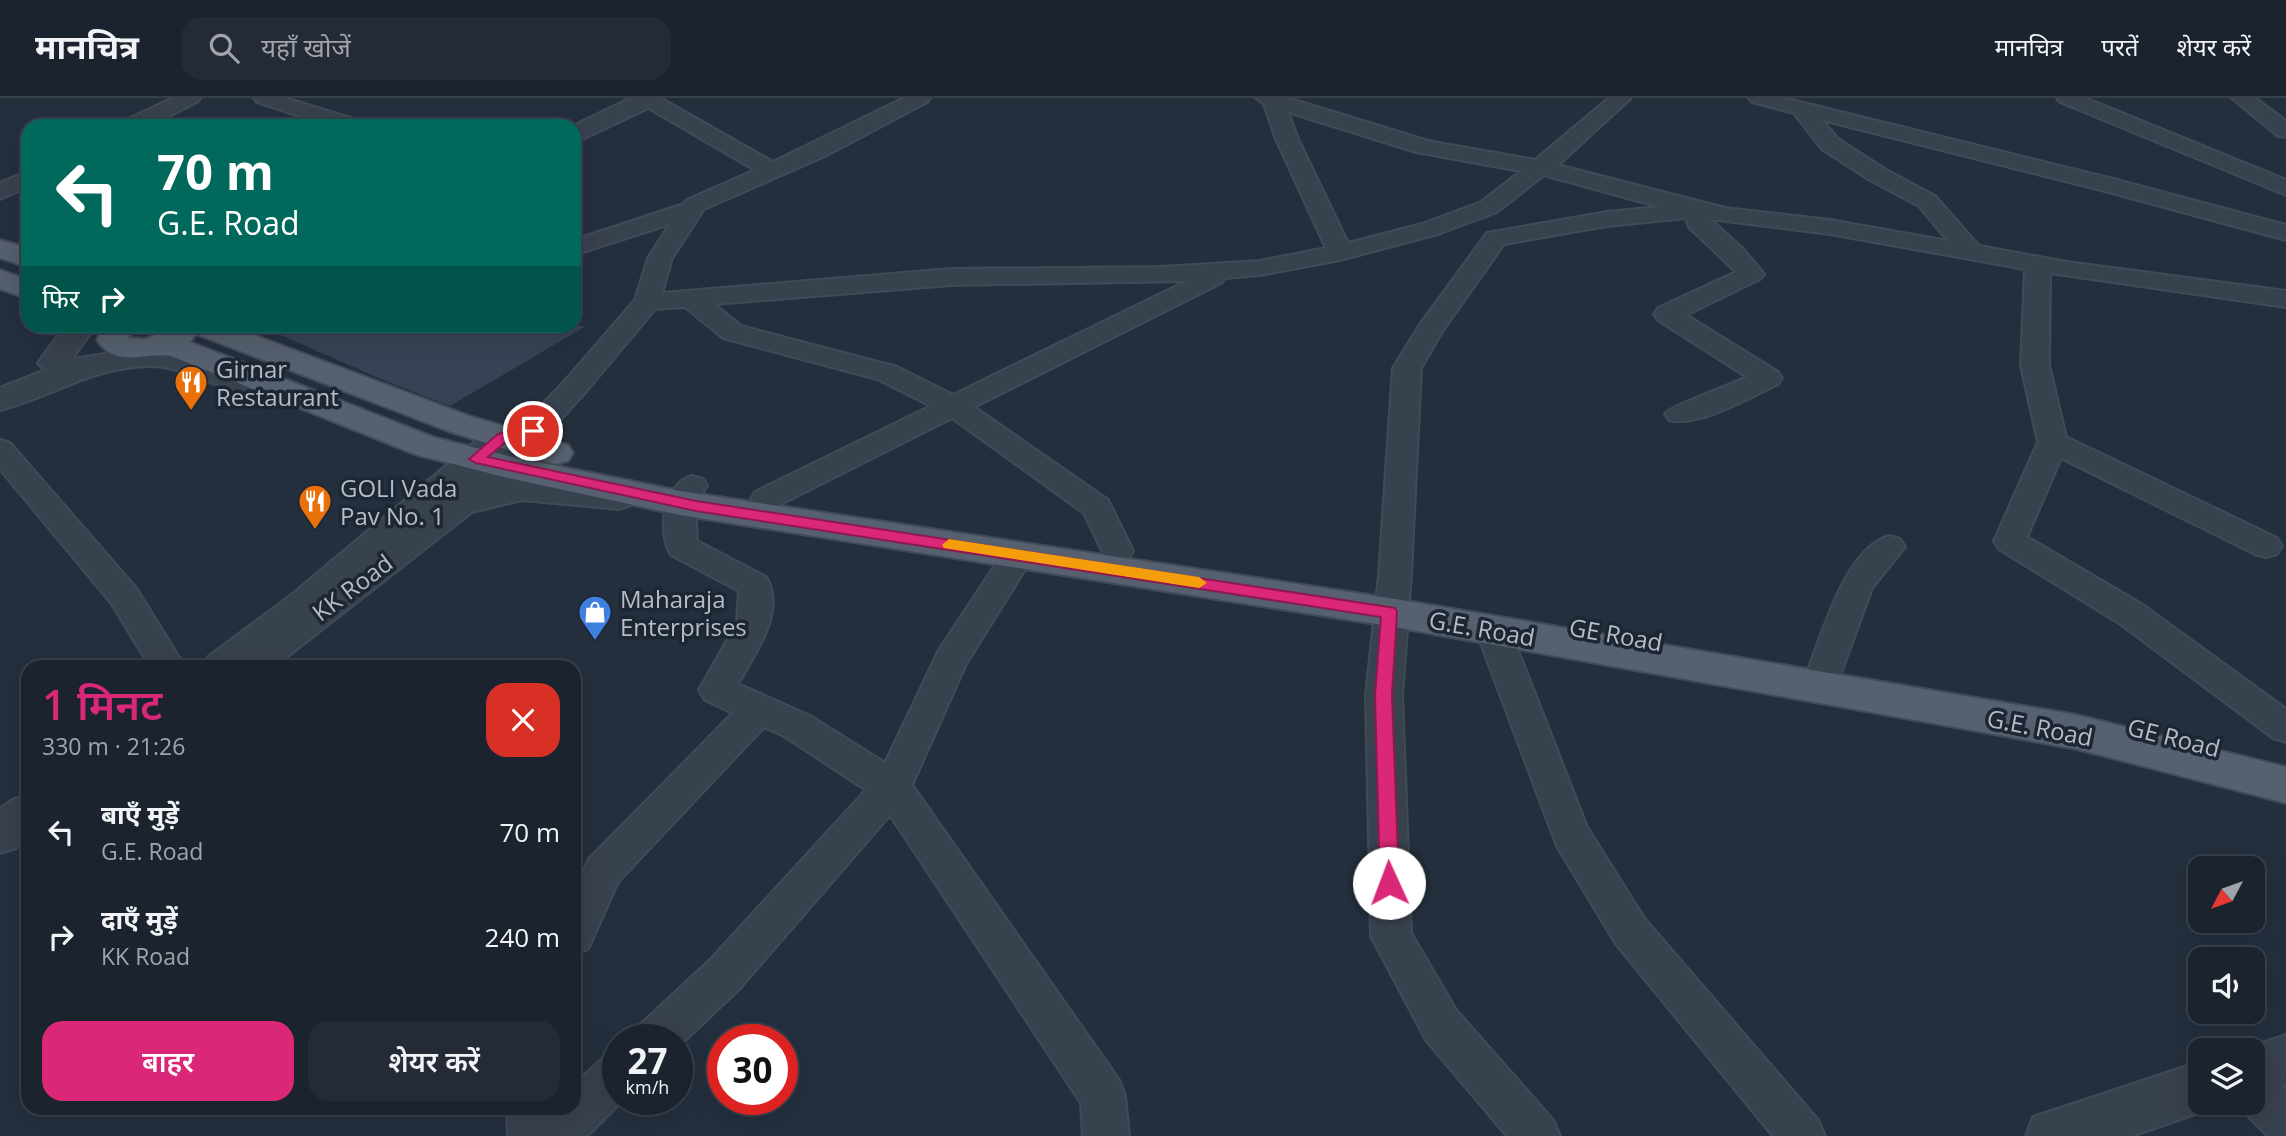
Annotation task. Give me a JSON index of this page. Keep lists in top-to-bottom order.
{
  "streets": {
    "main road": ["G.E. Road", "GE Road"],
    "street": ["KK Road"]
  },
  "crossings": [
    ["KK Road", "G.E. Road"],
    ["KK Road", "GE Road"],
    ["G.E. Road", "GE Road"]
  ],
  "places": {
    "restaurant": ["Girnar Restaurant", "GOLI Vada Pav No. 1"],
    "shop": ["Maharaja Enterprises"]
  },
  "north": "bottom left",
  "page": {
    "header": "मानचित्र",
    "search": "यहाँ खोजें",
    "nav": ["मानचित्र", "परतें", "शेयर करें"],
    "turn": ["70 m", "G.E. Road"],
    "then": "फिर",
    "heading": ["1 मिनट", "330 m · 21:26"],
    "list": [
      {
        "name": "बाएँ मुड़ें",
        "note": "G.E. Road",
        "value": "70 m"
      },
      {
        "name": "दाएँ मुड़ें",
        "note": "KK Road",
        "value": "240 m"
      }
    ],
    "buttons": ["बाहर", "शेयर करें"],
    "speed": "27 km/h",
    "limit": "30"
  }
}
